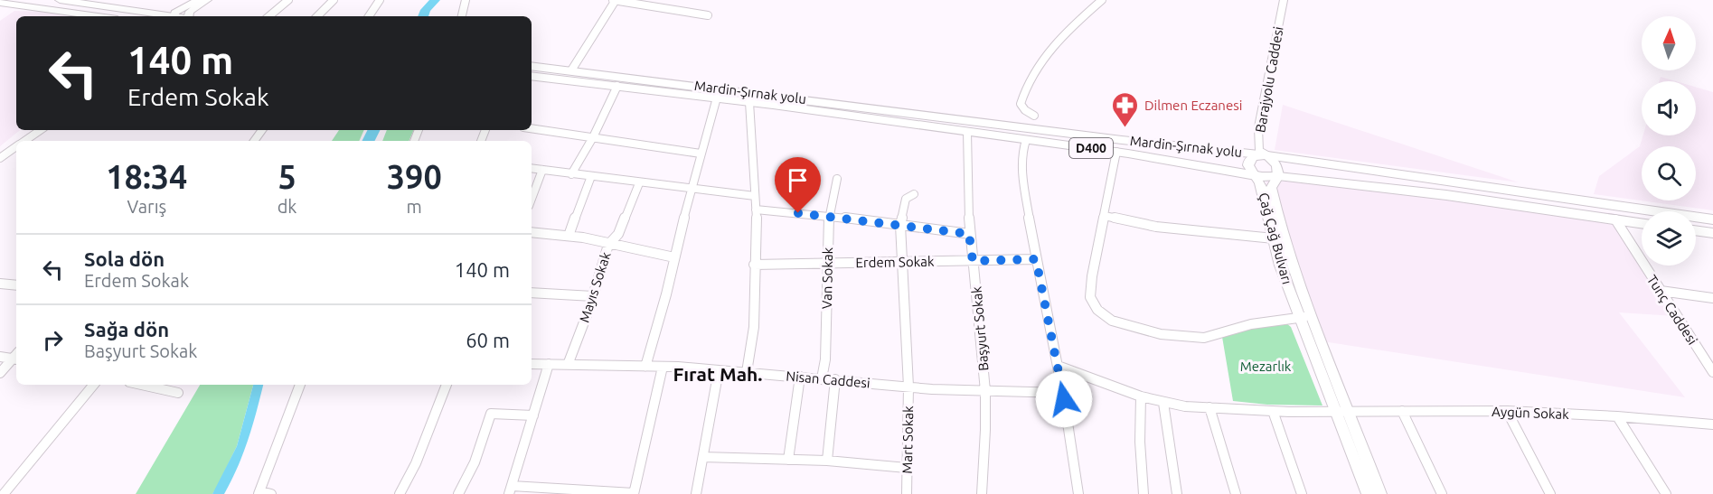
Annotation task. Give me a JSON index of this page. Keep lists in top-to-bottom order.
{
  "streets": {
    "highway": ["Mardin-Şırnak yolu", "D400"],
    "main road": ["Çağ Çağ Bulvarı"],
    "street": [
      "Barajyolu Caddesi",
      "Erdem Sokak",
      "Van Sokak",
      "Mayıs Sokak",
      "Tunç Caddesi",
      "Başyurt Sokak",
      "Nisan Caddesi",
      "Aygün Sokak",
      "Mart Sokak"
    ]
  },
  "crossings": [
    ["Barajyolu Caddesi", "Mardin-Şırnak yolu"],
    ["Barajyolu Caddesi", "Çağ Çağ Bulvarı"],
    ["Mardin-Şırnak yolu", "Çağ Çağ Bulvarı"],
    ["Mardin-Şırnak yolu", "Tunç Caddesi"],
    ["Mardin-Şırnak yolu", "Başyurt Sokak"],
    ["Çağ Çağ Bulvarı", "Aygün Sokak"],
    ["Erdem Sokak", "Van Sokak"],
    ["Erdem Sokak", "Başyurt Sokak"],
    ["Erdem Sokak", "Mart Sokak"],
    ["Van Sokak", "Nisan Caddesi"],
    ["Mayıs Sokak", "Nisan Caddesi"],
    ["Başyurt Sokak", "Nisan Caddesi"],
    ["Nisan Caddesi", "Mart Sokak"]
  ],
  "districts": ["Fırat Mah."],
  "parks": ["Mezarlık"],
  "places": {
    "pharmacy": ["Dilmen Eczanesi"]
  },
  "north": "top",
  "page": {
    "turn": ["140 m", "Erdem Sokak"],
    "eta": [
      "18:34",
      "Varış",
      "5",
      "dk",
      "390",
      "m"
    ],
    "list": [
      {
        "name": "Sola dön",
        "note": "Erdem Sokak",
        "value": "140 m"
      },
      {
        "name": "Sağa dön",
        "note": "Başyurt Sokak",
        "value": "60 m"
      }
    ]
  }
}
